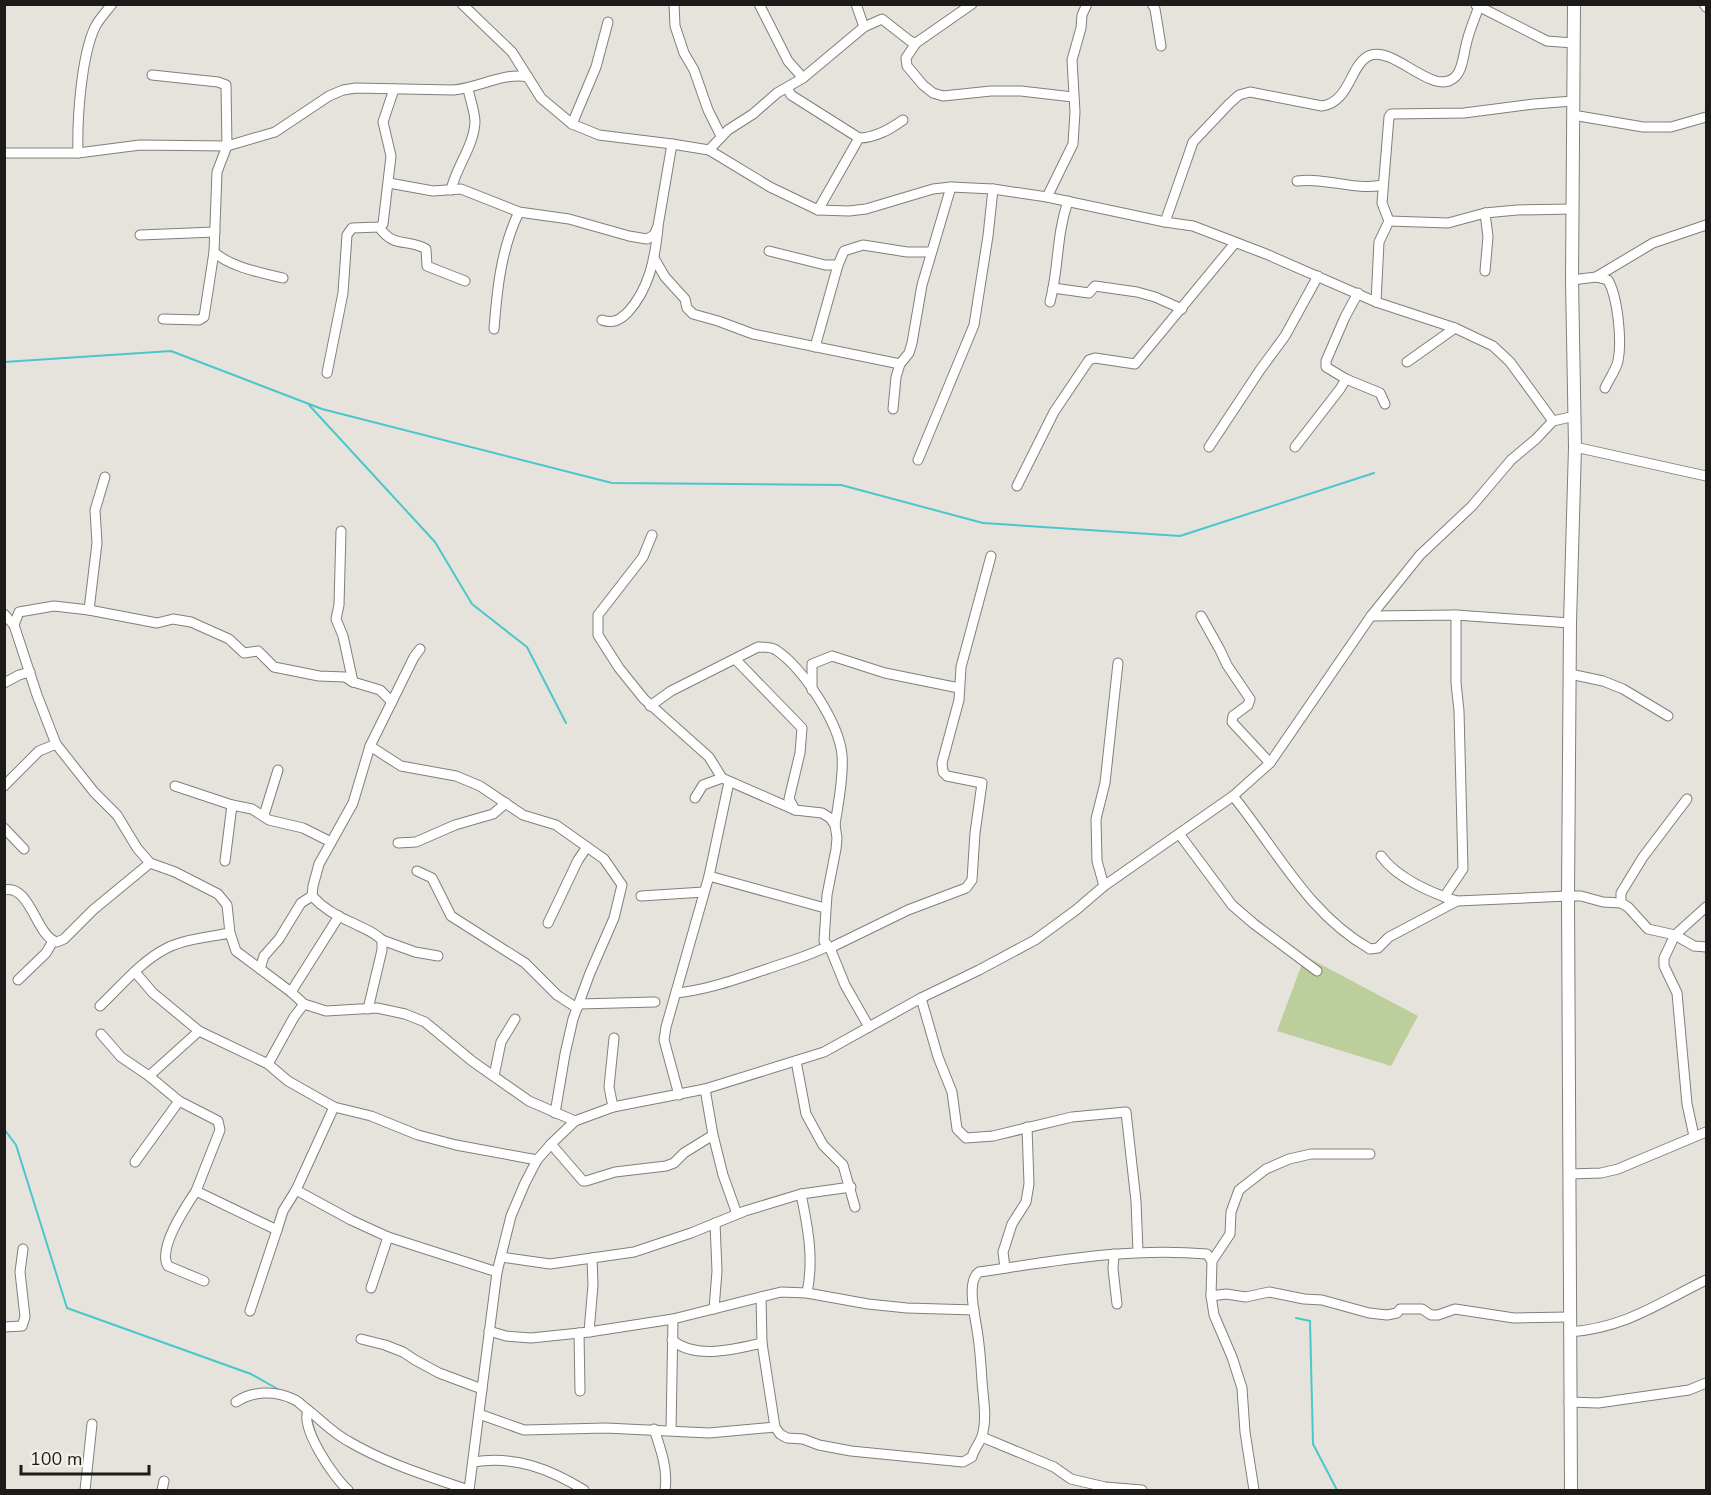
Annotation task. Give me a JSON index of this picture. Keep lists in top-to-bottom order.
{
  "scale_bar": "100 m"
}
